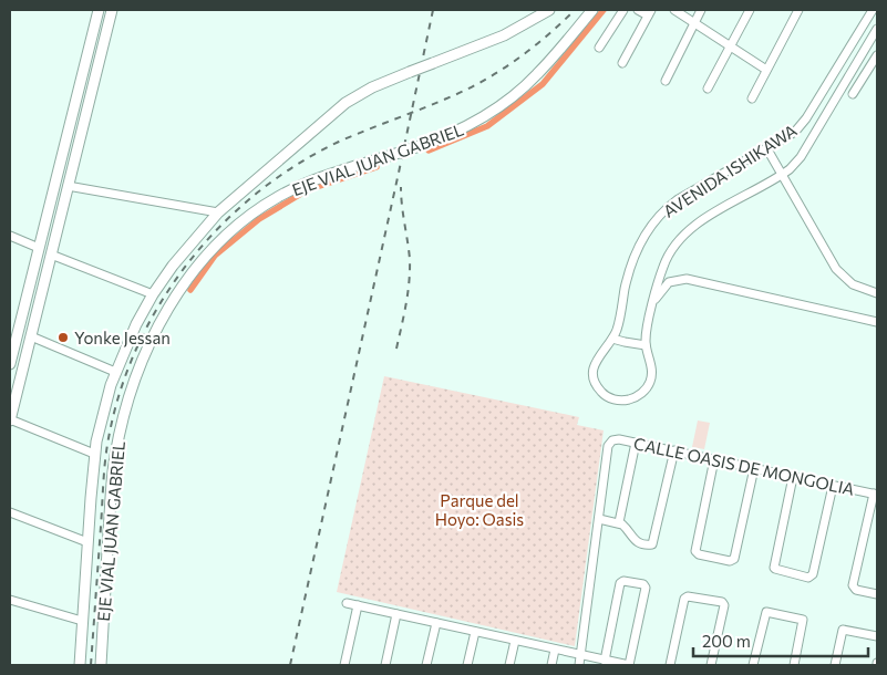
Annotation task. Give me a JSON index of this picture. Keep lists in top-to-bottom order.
{
  "streets": {
    "main road": ["EJE VIAL JUAN GABRIEL"],
    "street": ["AVENIDA ISHIKAWA", "CALLE OASIS DE MONGOLIA"]
  },
  "parks": ["Parque del Hoyo: Oasis"],
  "places": ["Yonke Jessan"],
  "scale_bar": "200 m"
}
